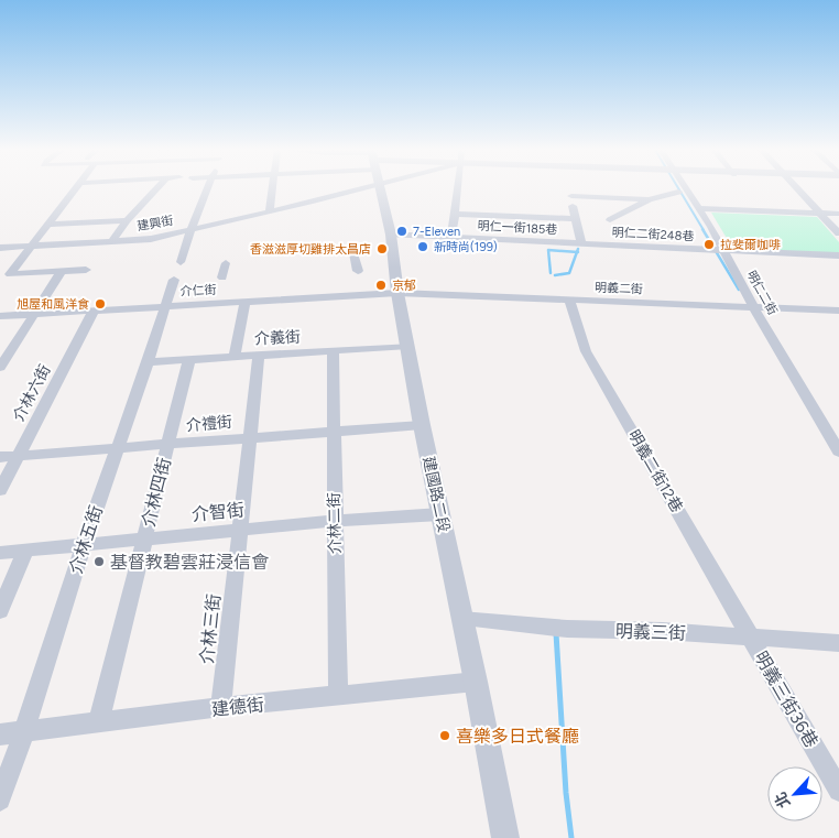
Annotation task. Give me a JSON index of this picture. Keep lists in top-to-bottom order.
{
  "streets": {
    "street": [
      "建興街",
      "明仁一街185巷",
      "明仁二街248巷",
      "明義二街",
      "介仁街",
      "明仁二街",
      "介義街",
      "介林六街",
      "介禮街",
      "明義二街12巷",
      "介林四街",
      "建國路二段",
      "介智街",
      "介林二街",
      "介林五街",
      "介林三街",
      "明義三街",
      "明義三街36巷",
      "建德街"
    ]
  },
  "crossings": [
    ["明仁一街185巷", "明仁二街248巷"],
    ["明仁一街185巷", "建國路二段"],
    ["明仁二街248巷", "明仁二街"],
    ["明義二街", "介仁街"],
    ["明義二街", "明仁二街"],
    ["明義二街", "明義二街12巷"],
    ["明義二街", "建國路二段"],
    ["介仁街", "介林六街"],
    ["介仁街", "建國路二段"],
    ["介仁街", "介林五街"],
    ["介義街", "介林四街"],
    ["介義街", "建國路二段"],
    ["介義街", "介林二街"],
    ["介義街", "介林五街"],
    ["介義街", "介林三街"],
    ["介林六街", "介禮街"],
    ["介禮街", "介林四街"],
    ["介禮街", "建國路二段"],
    ["介禮街", "介林二街"],
    ["介禮街", "介林五街"],
    ["介禮街", "介林三街"],
    ["明義二街12巷", "明義三街"],
    ["明義二街12巷", "明義三街36巷"],
    ["介林四街", "介智街"],
    ["介林四街", "建德街"],
    ["建國路二段", "介智街"],
    ["建國路二段", "明義三街"],
    ["建國路二段", "建德街"],
    ["介智街", "介林二街"],
    ["介智街", "介林五街"],
    ["介智街", "介林三街"],
    ["介林二街", "建德街"],
    ["介林五街", "建德街"],
    ["介林三街", "建德街"],
    ["明義三街", "明義三街36巷"]
  ],
  "places": [
    "7-Eleven",
    "拉斐爾咖啡",
    "新時尚(199)",
    "香滋滋厚切雞排太昌店",
    "京郁",
    "旭屋和風洋食",
    "基督教碧雲莊浸信會",
    "喜樂多日式餐廳"
  ],
  "north": "bottom left"
}
